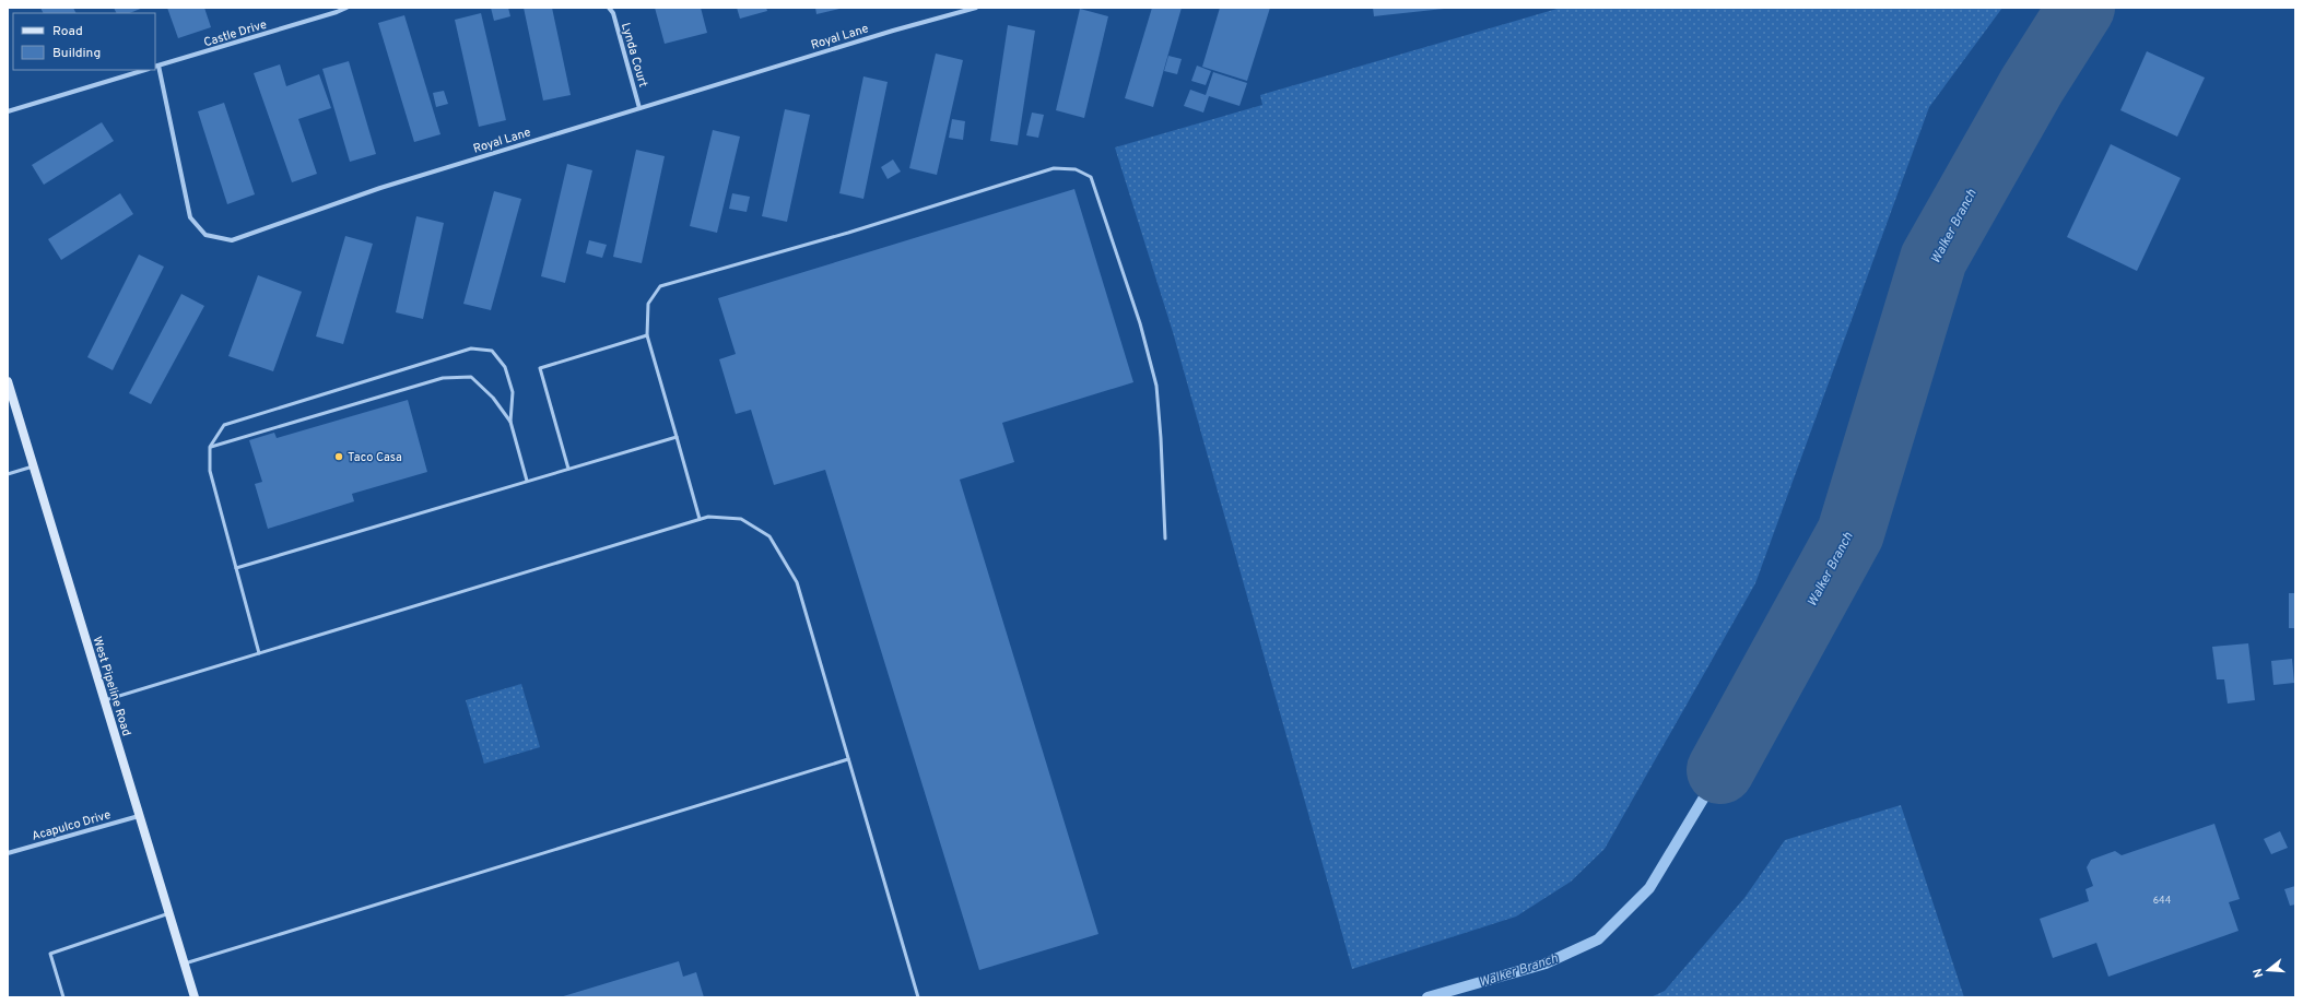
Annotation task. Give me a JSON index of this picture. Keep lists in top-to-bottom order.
{
  "streets": {
    "main road": ["West Pipeline Road"],
    "street": [
      "Castle Drive",
      "Royal Lane",
      "Lynda Court",
      "Acapulco Drive"
    ]
  },
  "crossings": [
    ["Castle Drive", "Royal Lane"],
    ["Royal Lane", "Lynda Court"],
    ["West Pipeline Road", "Acapulco Drive"]
  ],
  "water": ["Walker Branch"],
  "places": ["Taco Casa"],
  "house_numbers": ["644"],
  "legend": ["Road", "Building"],
  "north": "left"
}
